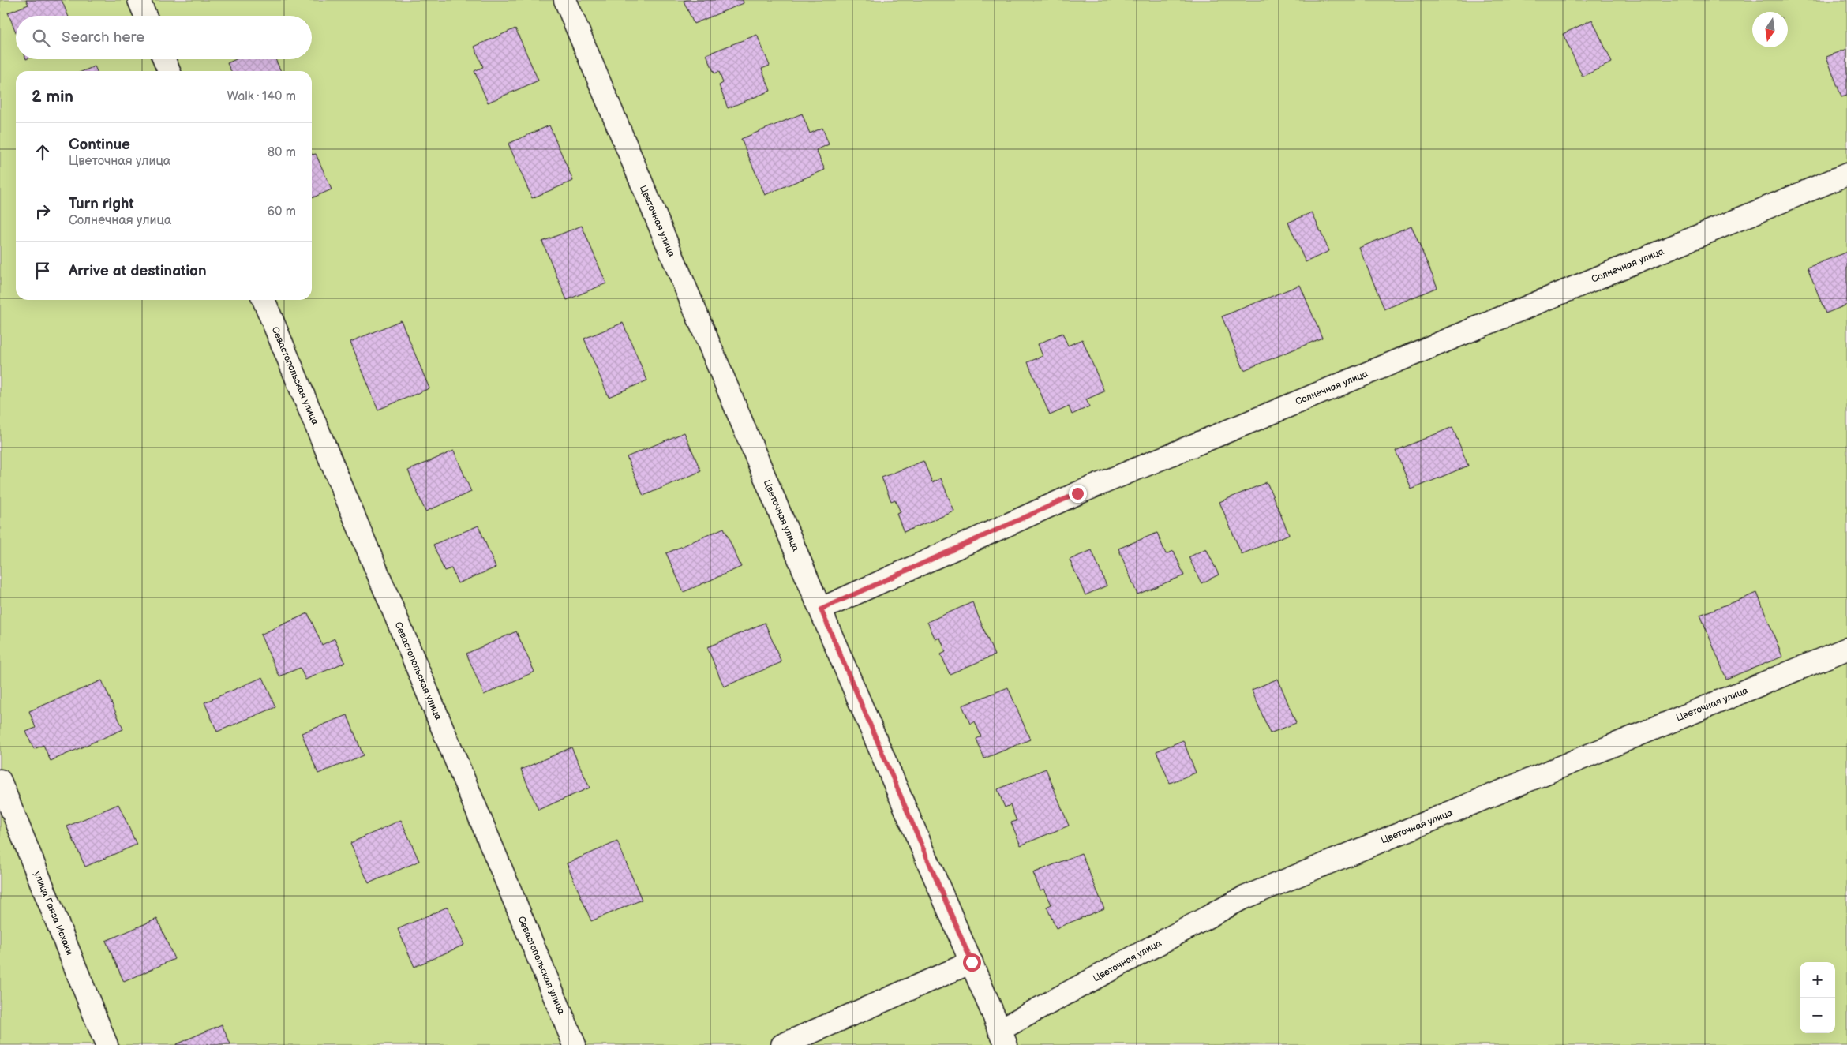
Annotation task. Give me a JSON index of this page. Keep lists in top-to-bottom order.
{
  "streets": {
    "street": [
      "Цветочная улица",
      "Солнечная улица",
      "Севастопольская улица",
      "улица Гаяза Исхаки"
    ]
  },
  "crossings": [
    ["Цветочная улица", "Солнечная улица"]
  ],
  "north": "bottom",
  "page": {
    "search": "Search here",
    "heading": ["2 min", "Walk · 140 m"],
    "list": [
      ["Continue", "Цветочная улица", "80 m"],
      ["Turn right", "Солнечная улица", "60 m"],
      "Arrive at destination"
    ],
    "map_buttons": ["+", "−"]
  }
}
